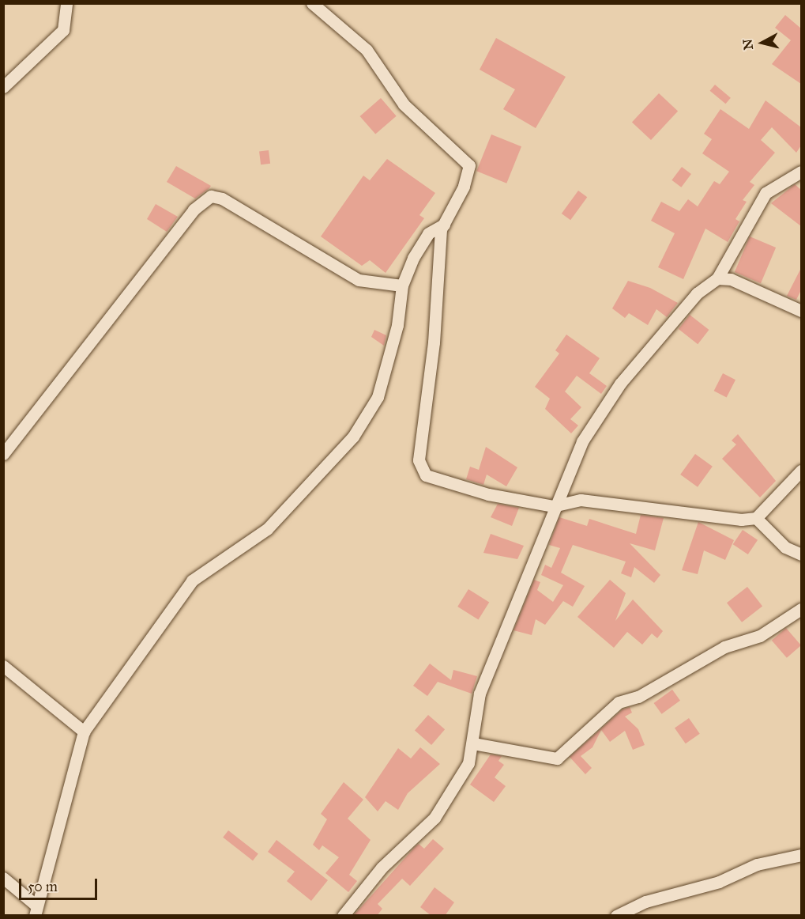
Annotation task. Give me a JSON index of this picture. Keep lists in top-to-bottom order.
{
  "scale_bar": "50 m",
  "north": "left"
}
